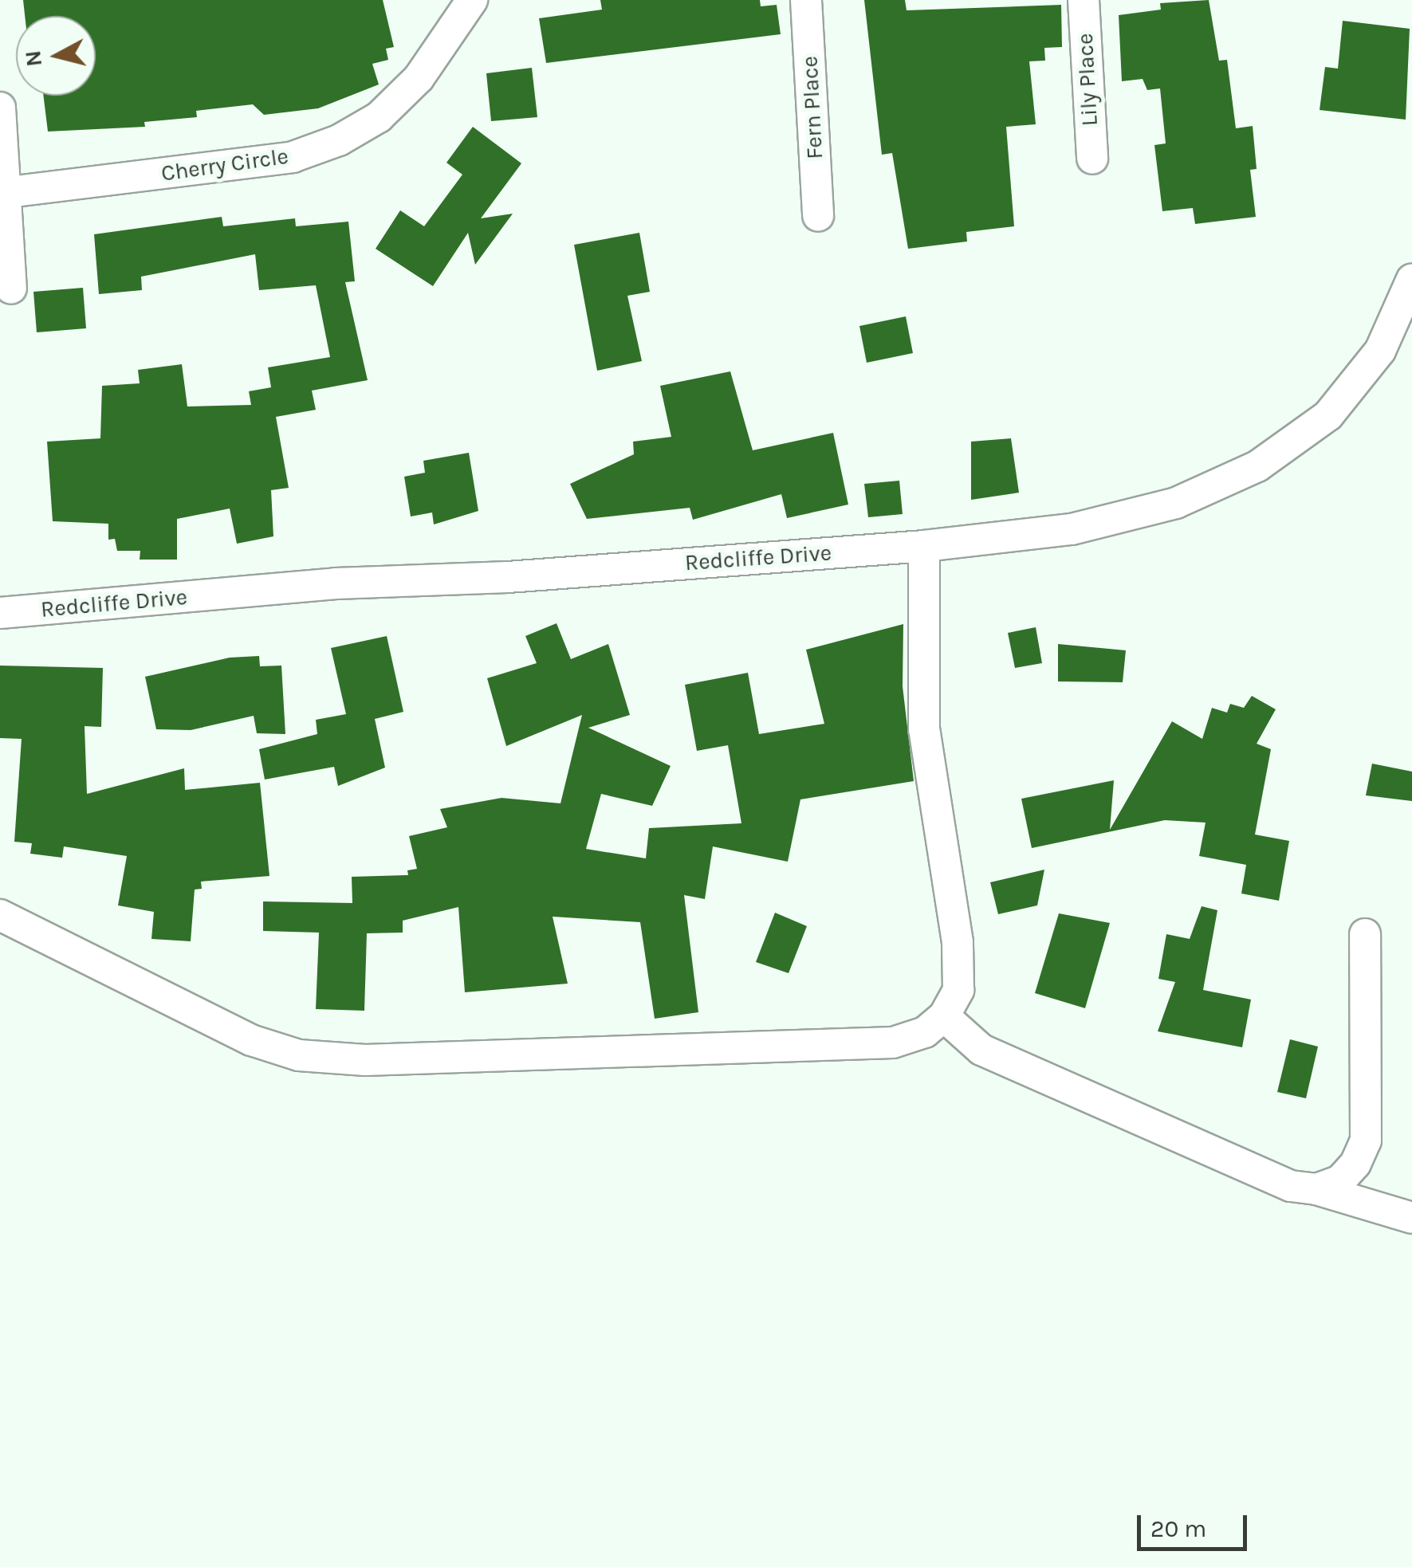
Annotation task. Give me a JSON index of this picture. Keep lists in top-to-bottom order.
{
  "streets": {
    "street": [
      "Lily Place",
      "Fern Place",
      "Cherry Circle",
      "Redcliffe Drive"
    ]
  },
  "scale_bar": "20 m",
  "north": "left"
}
